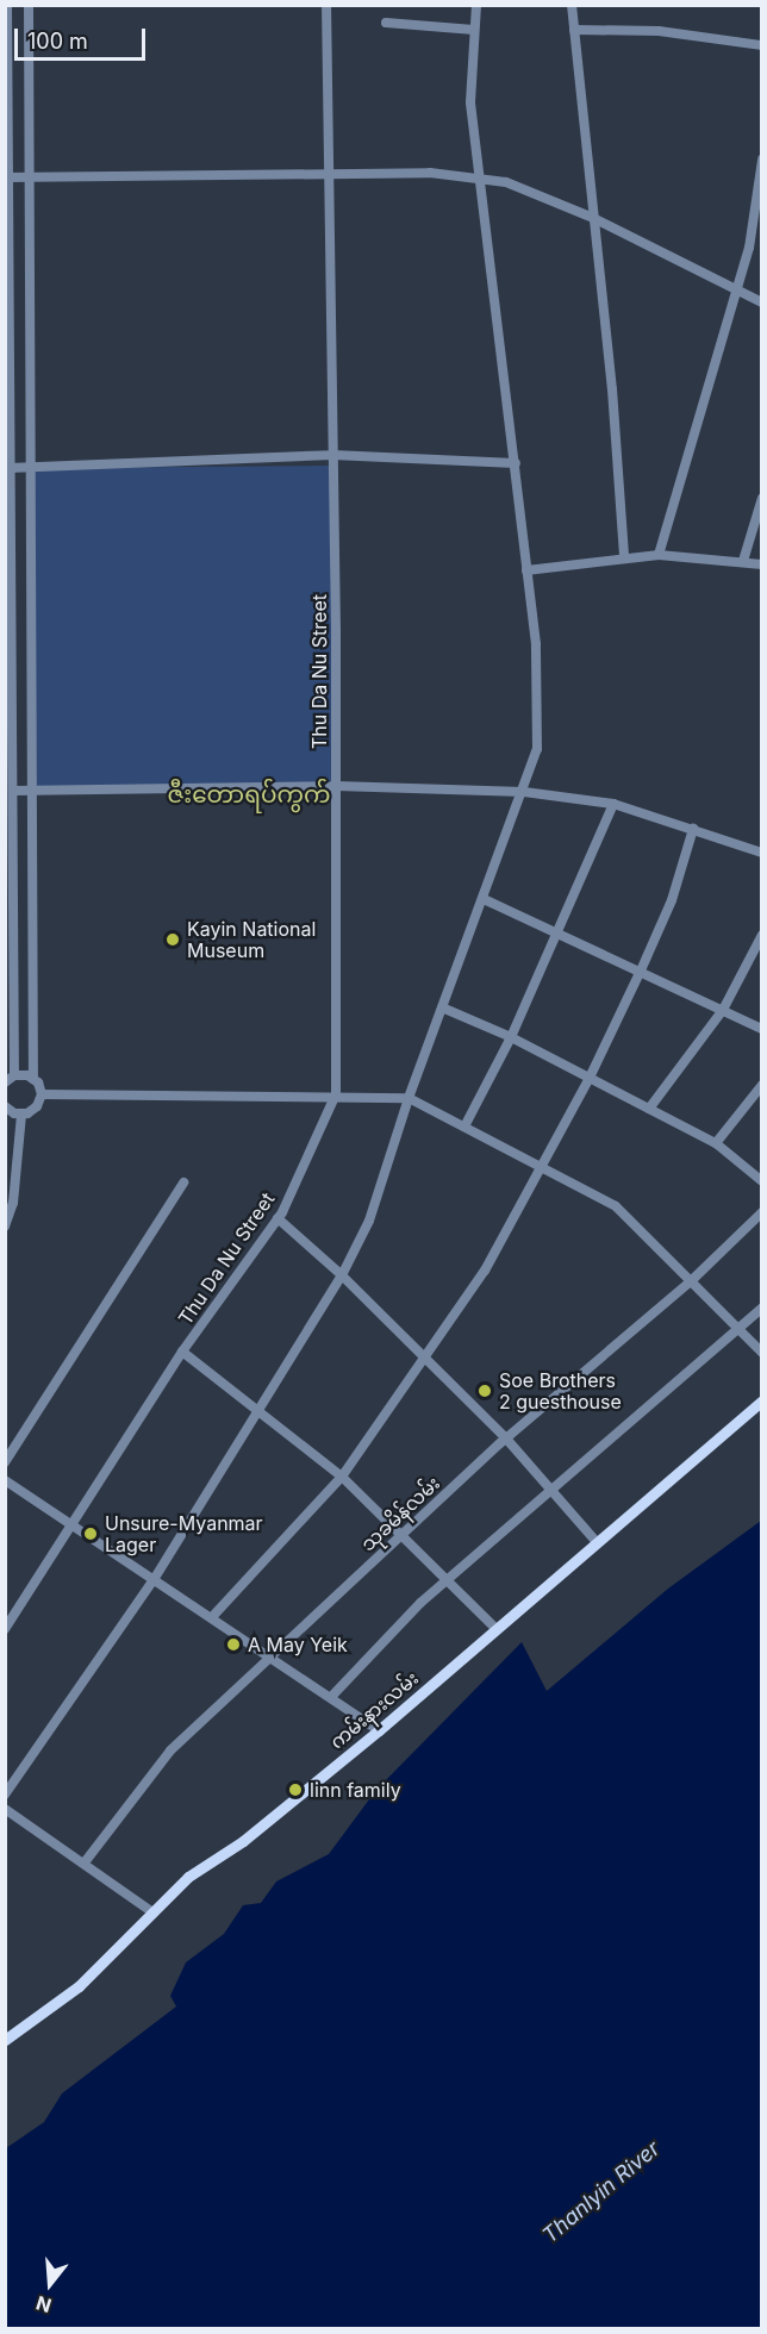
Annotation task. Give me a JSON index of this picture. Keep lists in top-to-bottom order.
{
  "streets": {
    "main road": ["ကမ်းနားလမ်း"],
    "street": ["Thu Da Nu Street", "သုခမိန်လမ်း"]
  },
  "districts": ["ဇီးတောရပ်ကွက်"],
  "water": ["Thanlyin River"],
  "places": [
    "Kayin National Museum",
    "Soe Brothers 2 guesthouse",
    "Unsure-Myanmar Lager",
    "A May Yeik",
    "linn family"
  ],
  "scale_bar": "100 m",
  "north": "bottom"
}
